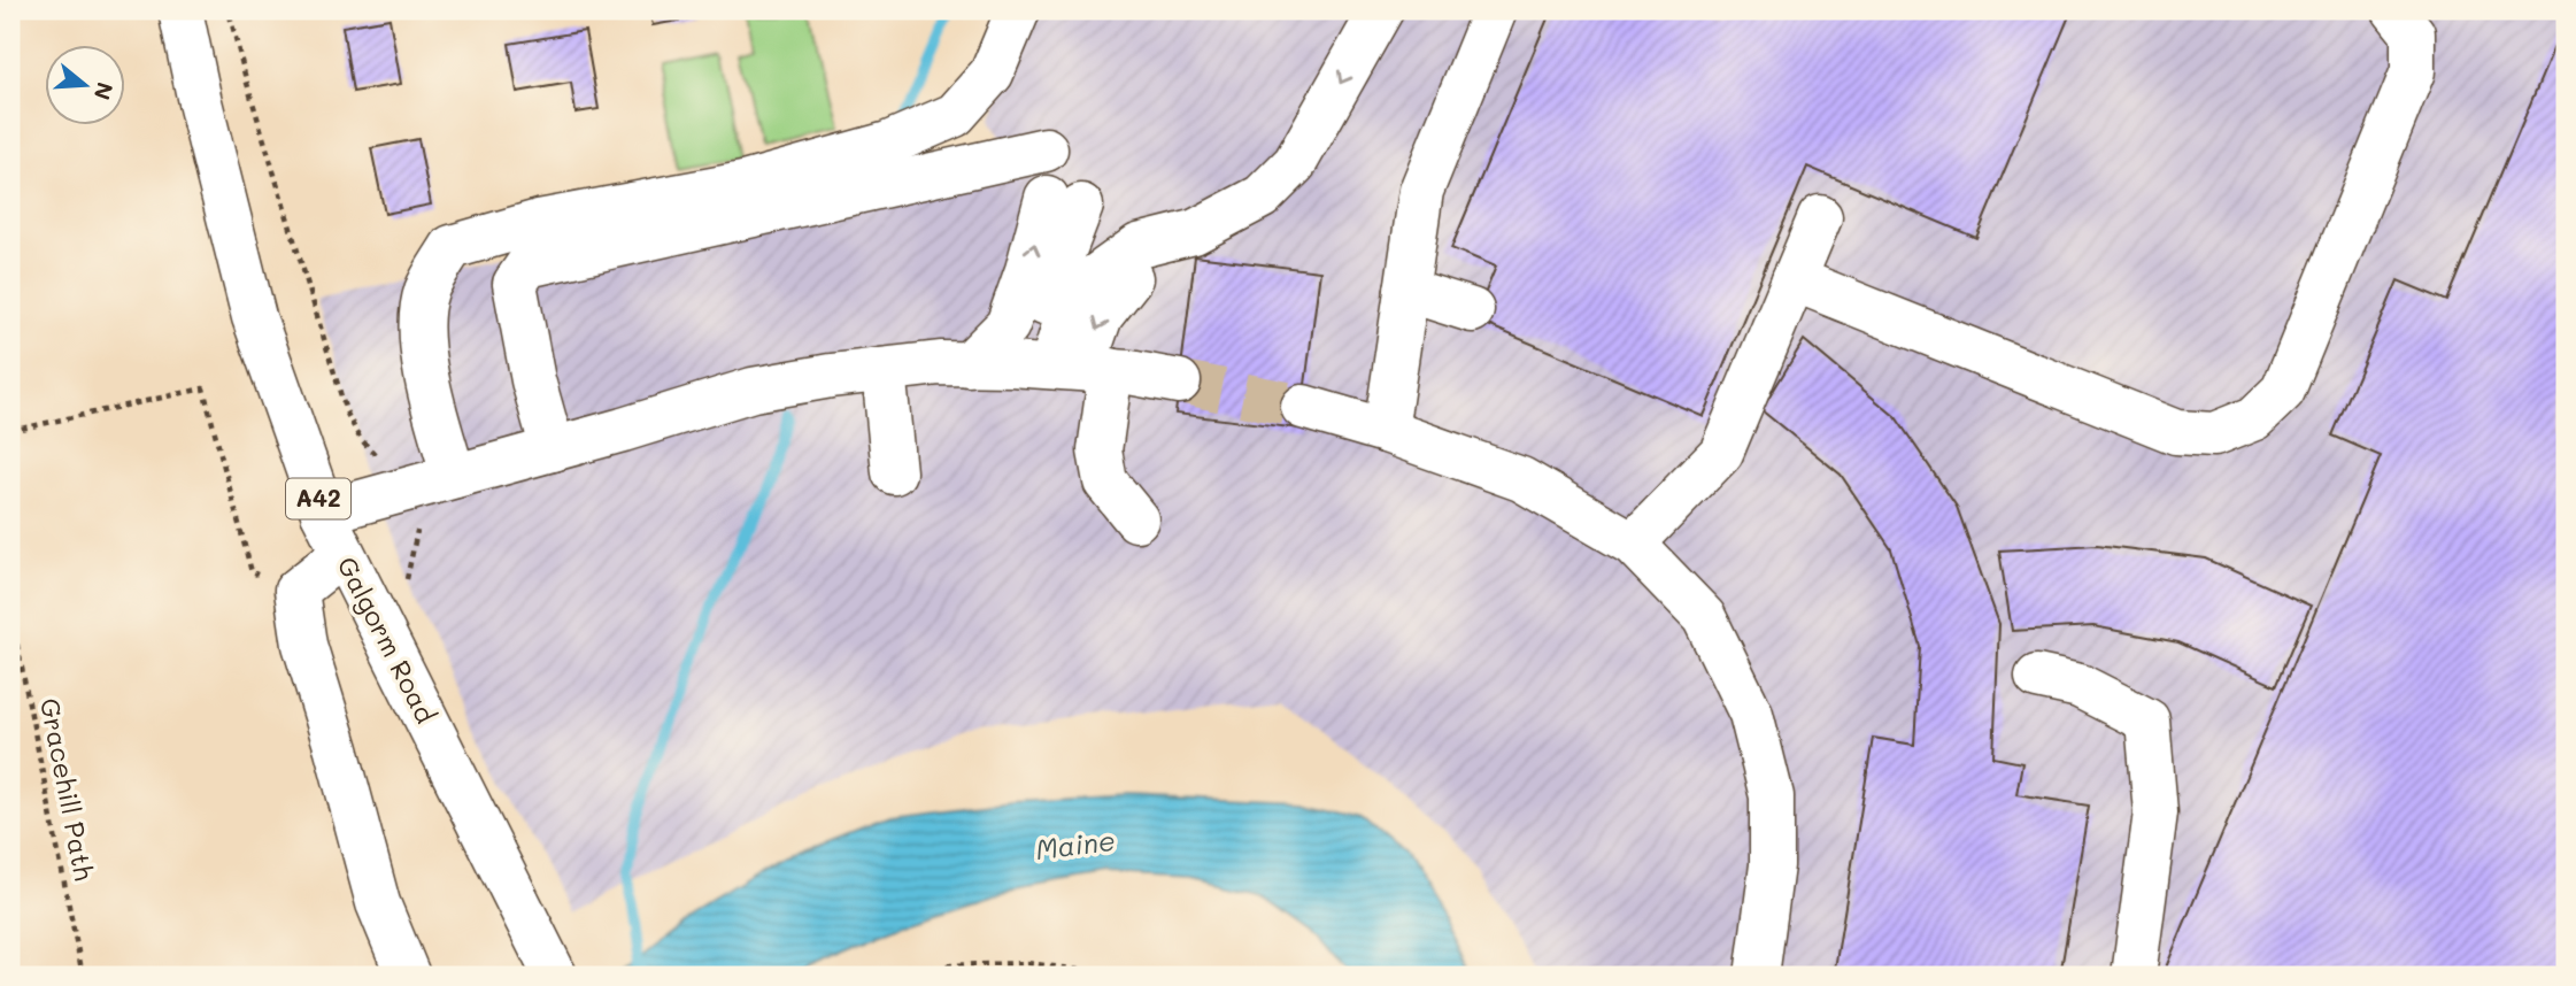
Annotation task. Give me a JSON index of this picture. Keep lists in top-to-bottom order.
{
  "streets": {
    "main road": ["A42", "Galgorm Road"],
    "path": ["Gracehill Path"]
  },
  "water": ["Maine"],
  "north": "right"
}
